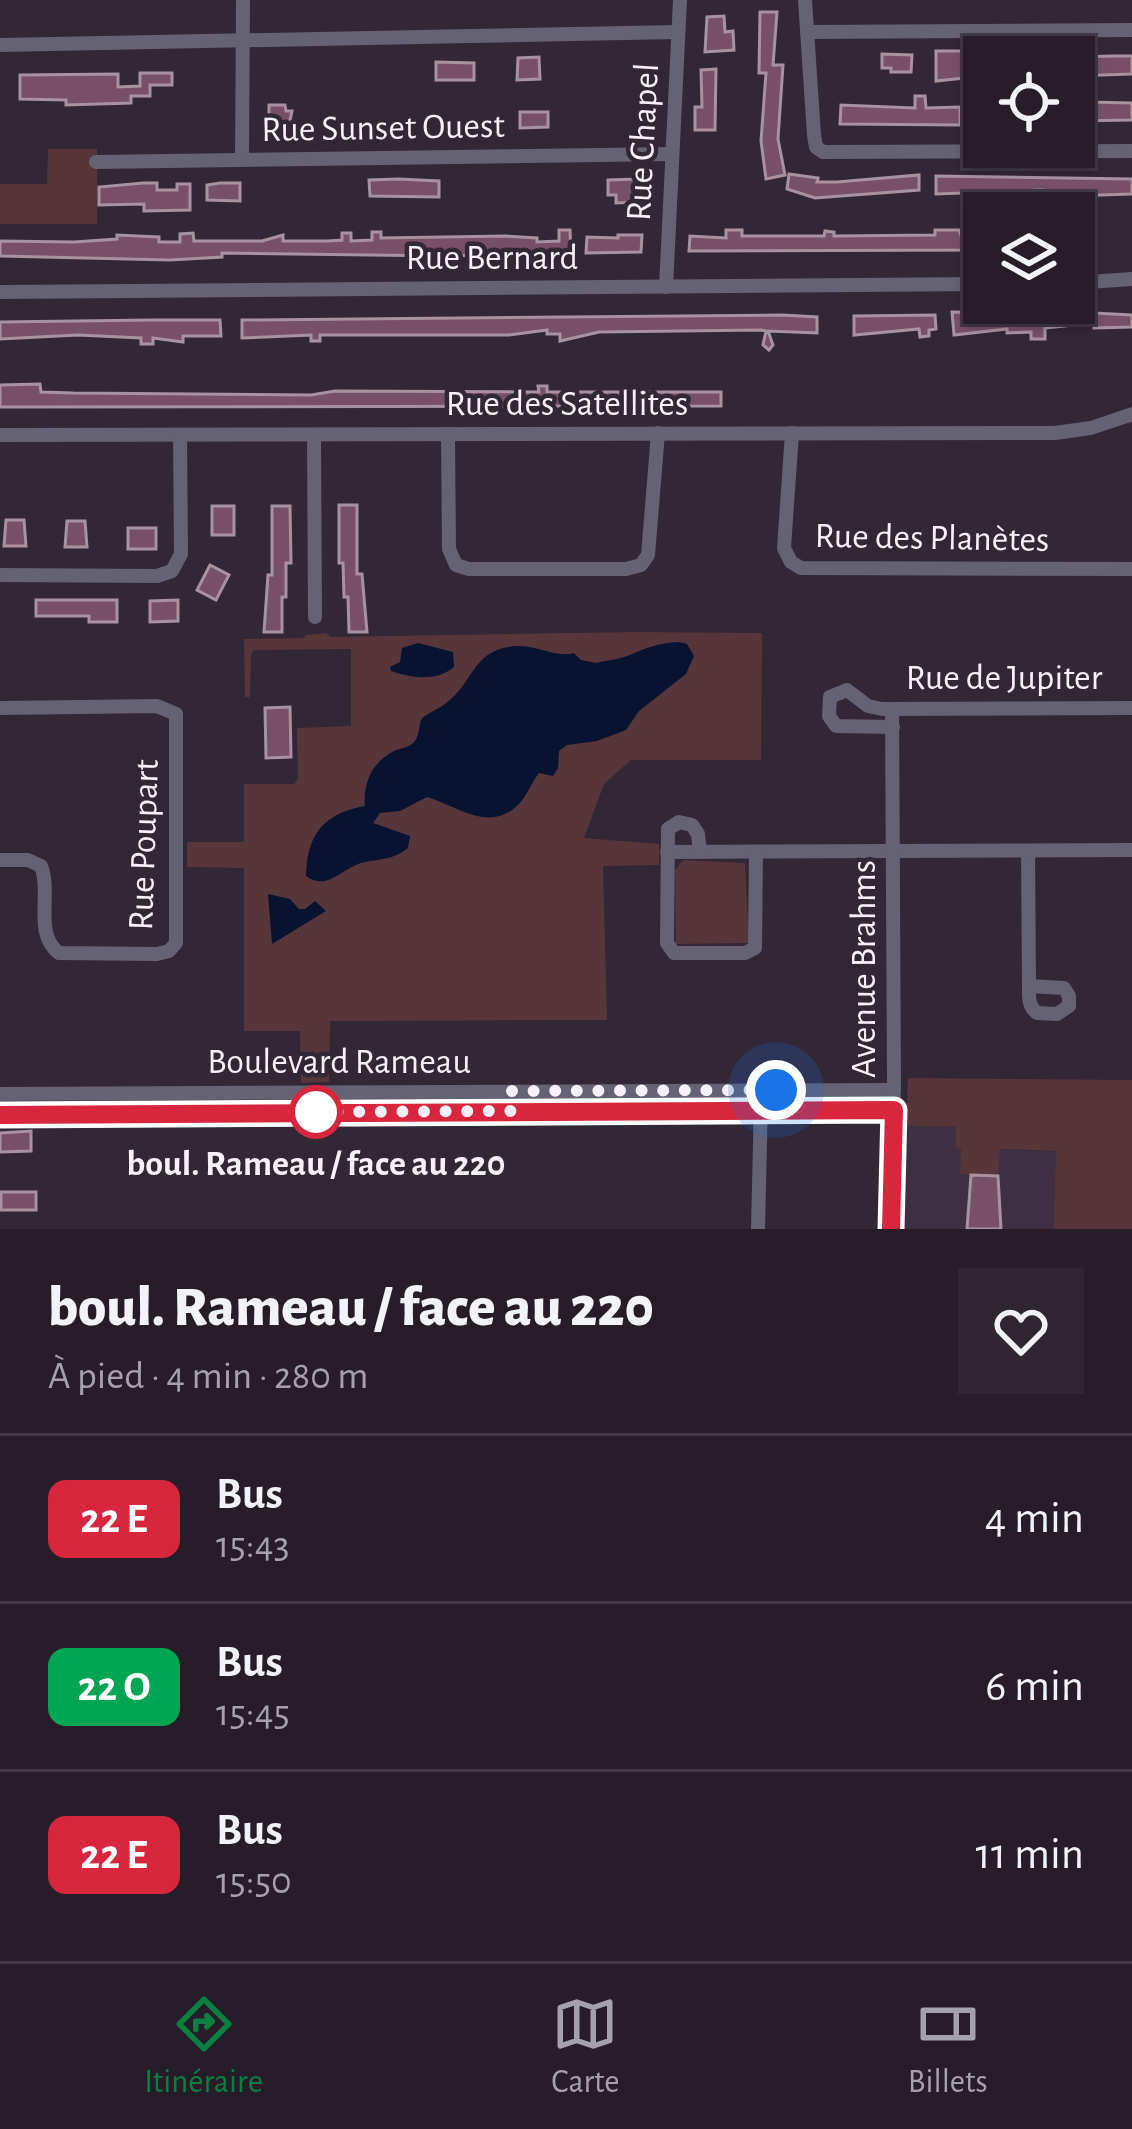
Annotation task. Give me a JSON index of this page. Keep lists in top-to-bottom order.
{
  "streets": {
    "street": [
      "Rue Sunset Ouest",
      "Rue Chapel",
      "Rue Bernard",
      "Rue des Satellites",
      "Rue des Planètes",
      "Rue de Jupiter",
      "Rue Poupart",
      "Avenue Brahms",
      "Boulevard Rameau"
    ]
  },
  "crossings": [
    ["Rue Sunset Ouest", "Rue Chapel"],
    ["Rue Chapel", "Rue Bernard"],
    ["Rue des Satellites", "Rue des Planètes"],
    ["Rue de Jupiter", "Avenue Brahms"],
    ["Avenue Brahms", "Boulevard Rameau"]
  ],
  "places": ["boul. Rameau / face au 220"],
  "page": {
    "heading": ["boul. Rameau / face au 220", "À pied · 4 min · 280 m"],
    "list": [
      {
        "mark": "22 E",
        "name": "Bus",
        "note": "15:43",
        "value": "4 min"
      },
      {
        "mark": "22 O",
        "name": "Bus",
        "note": "15:45",
        "value": "6 min"
      },
      {
        "mark": "22 E",
        "name": "Bus",
        "note": "15:50",
        "value": "11 min"
      }
    ],
    "tabs": ["Itinéraire", "Carte", "Billets"]
  }
}
